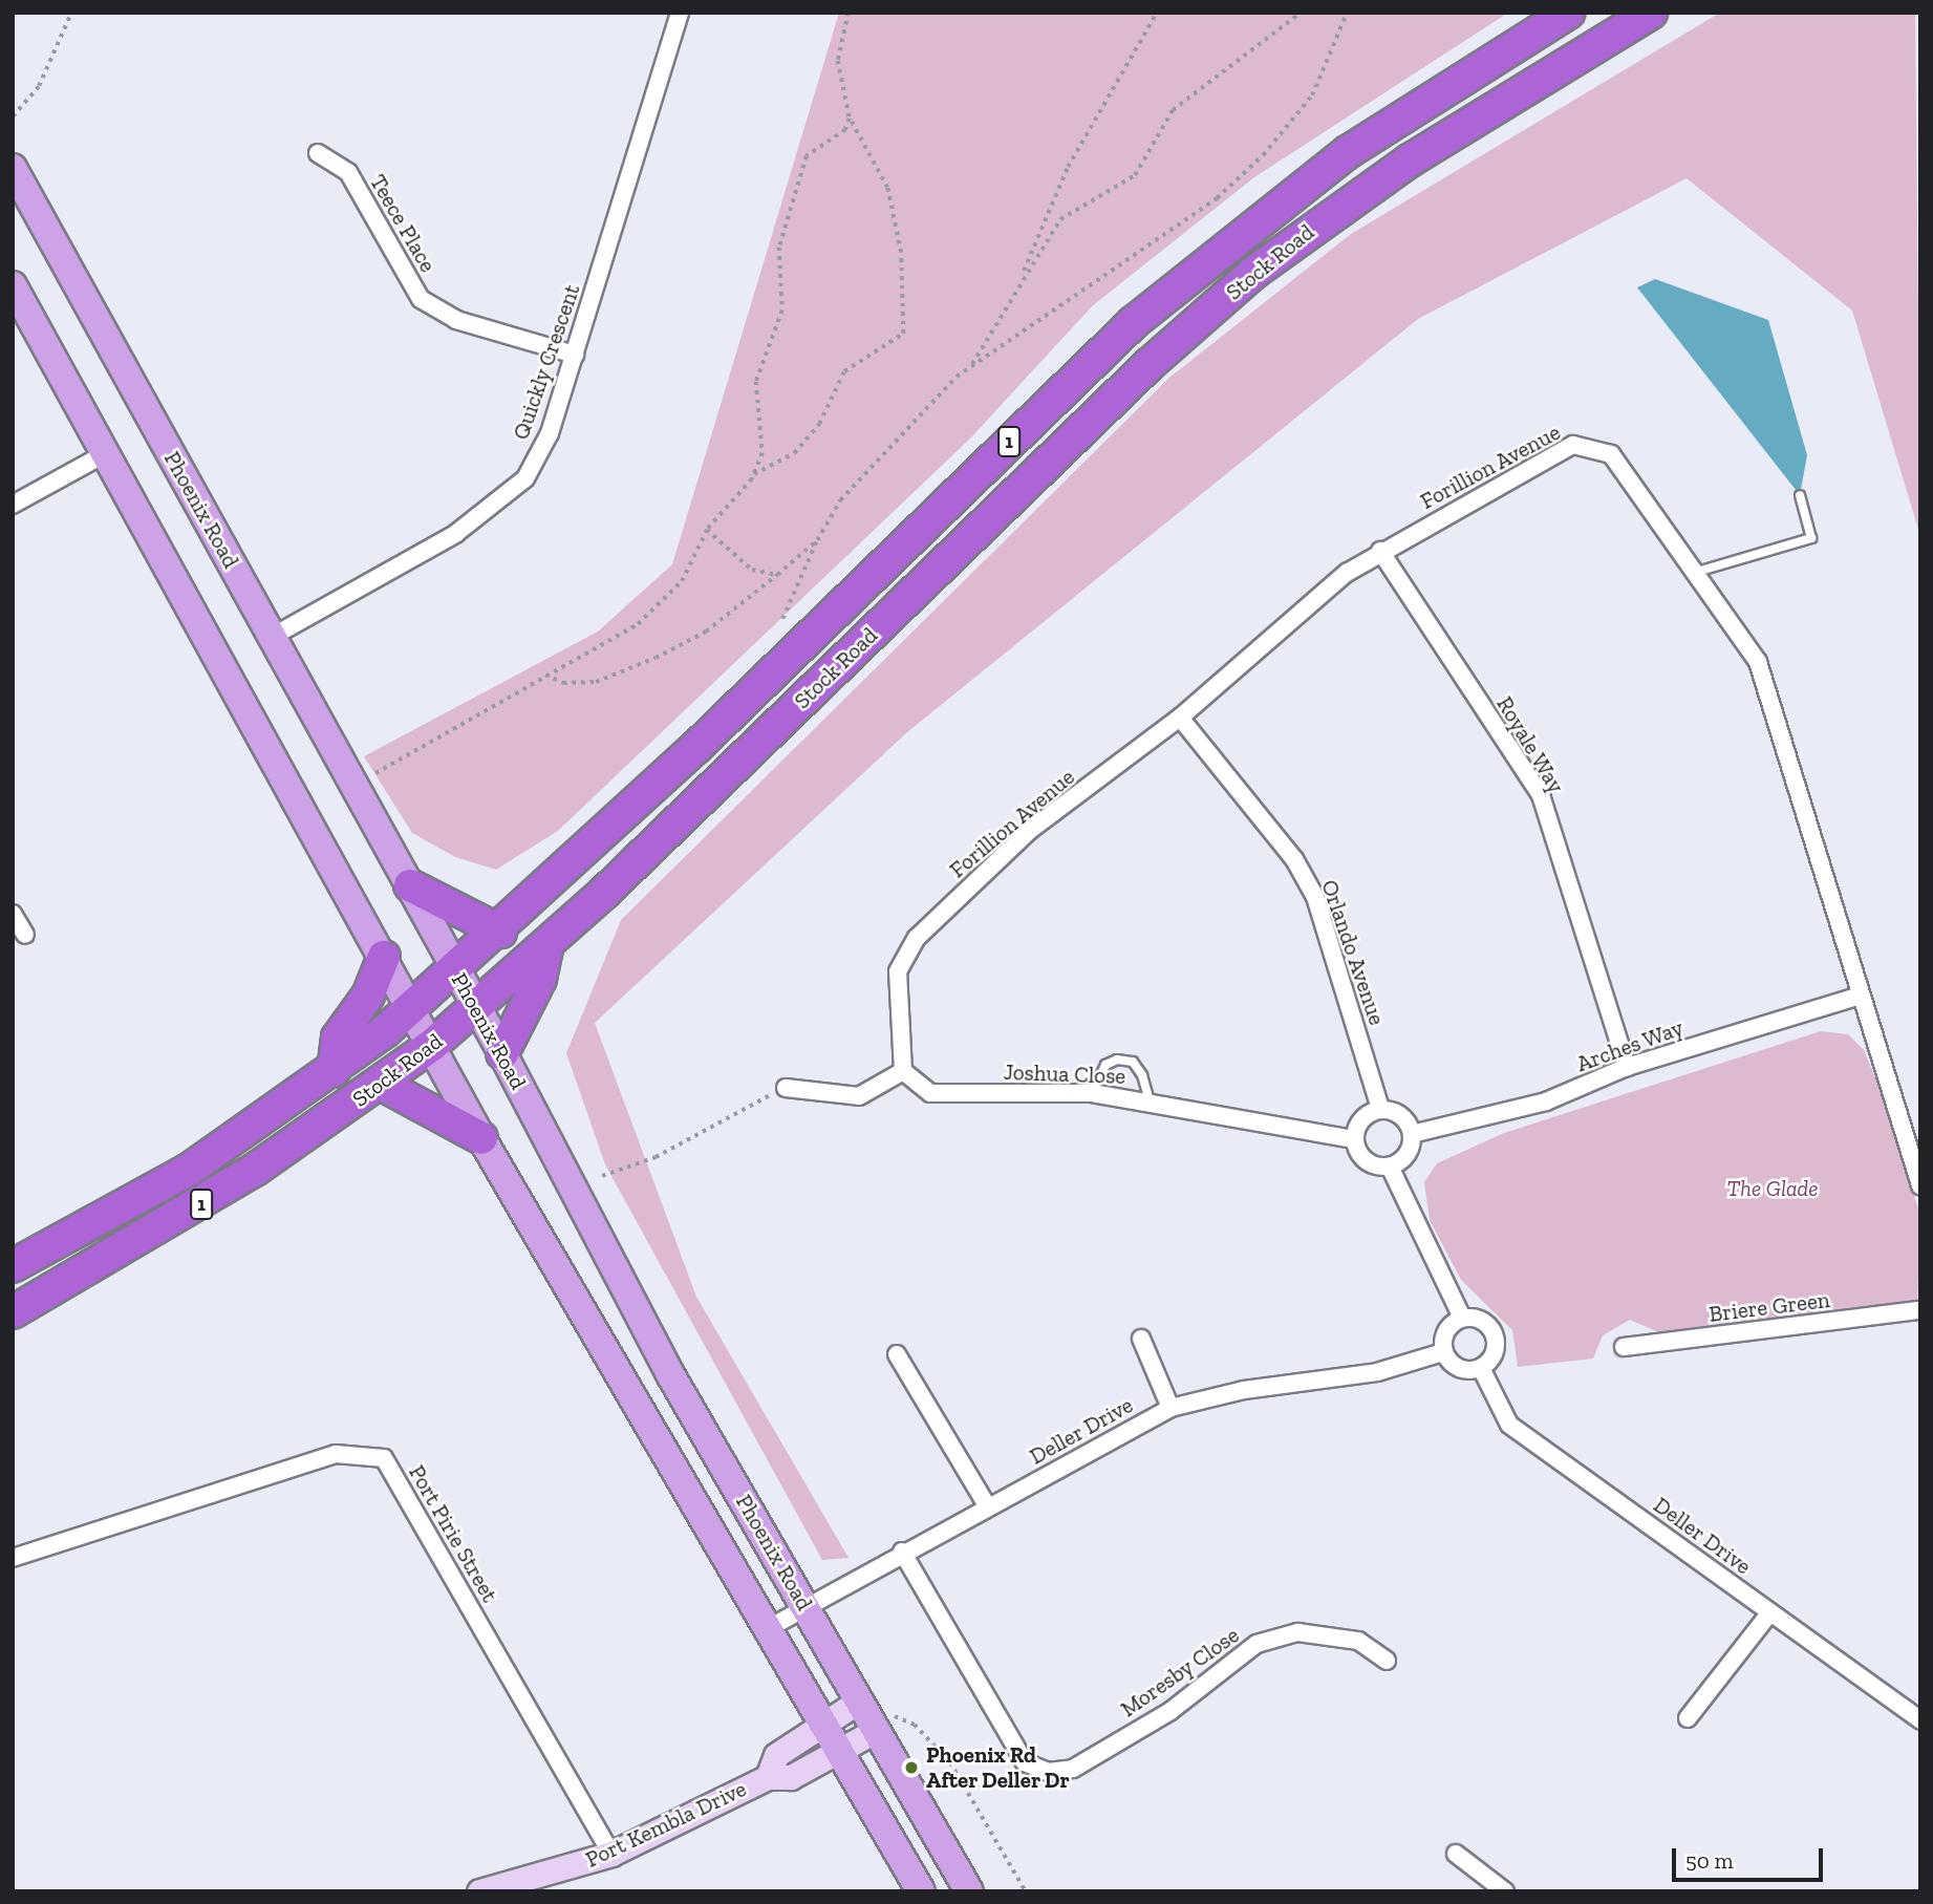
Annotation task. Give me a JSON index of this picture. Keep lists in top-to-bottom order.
{
  "streets": {
    "highway": ["Stock Road", "1"],
    "main road": ["Phoenix Road"],
    "street": [
      "Teece Place",
      "Quickly Crescent",
      "Forillion Avenue",
      "Royale Way",
      "Orlando Avenue",
      "Arches Way",
      "Joshua Close",
      "Briere Green",
      "Deller Drive",
      "Port Pirie Street",
      "Moresby Close",
      "Port Kembla Drive"
    ]
  },
  "crossings": [
    ["Teece Place", "Quickly Crescent"],
    ["Stock Road", "Phoenix Road"],
    ["Quickly Crescent", "Phoenix Road"],
    ["Forillion Avenue", "Royale Way"],
    ["Forillion Avenue", "Orlando Avenue"],
    ["Forillion Avenue", "Arches Way"],
    ["Forillion Avenue", "Joshua Close"],
    ["Phoenix Road", "Deller Drive"],
    ["Phoenix Road", "Port Kembla Drive"],
    ["Royale Way", "Arches Way"],
    ["Orlando Avenue", "Arches Way"],
    ["Orlando Avenue", "Joshua Close"],
    ["Arches Way", "Joshua Close"],
    ["Deller Drive", "Moresby Close"],
    ["Port Pirie Street", "Port Kembla Drive"]
  ],
  "parks": ["The Glade"],
  "places": ["Phoenix Rd After Deller Dr"],
  "scale_bar": "50 m"
}
